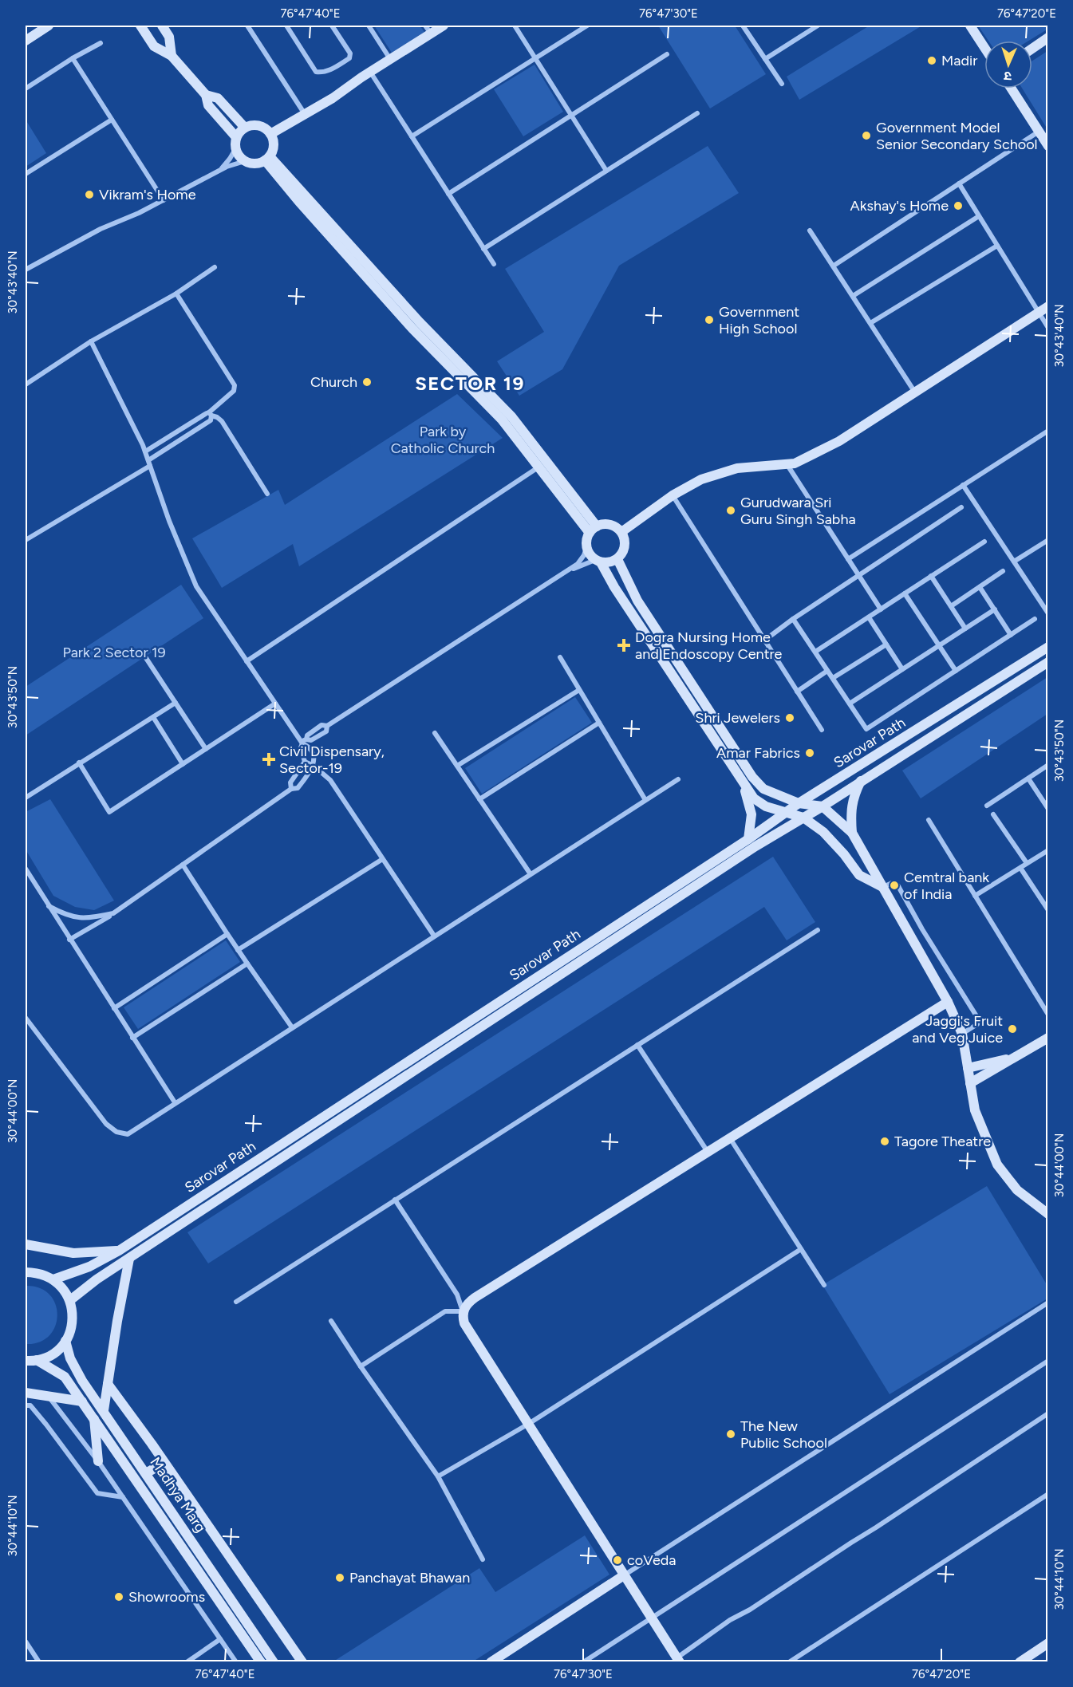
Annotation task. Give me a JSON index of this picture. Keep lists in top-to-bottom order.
{
  "streets": {
    "street": ["Sarovar Path", "Madhya Marg"]
  },
  "districts": ["SECTOR 19"],
  "parks": ["Park by Catholic Church", "Park 2 Sector 19"],
  "places": {
    "other": [
      "Madir",
      "Government Model Senior Secondary School",
      "Vikram's Home",
      "Akshay's Home",
      "Government High School",
      "Church",
      "Gurudwara Sri Guru Singh Sabha",
      "Shri Jewelers",
      "Amar Fabrics",
      "Cemtral bank of India",
      "Jaggi's Fruit and Veg Juice",
      "Tagore Theatre",
      "The New Public School",
      "coVeda",
      "Panchayat Bhawan",
      "Showrooms"
    ],
    "health": ["Dogra Nursing Home and Endoscopy Centre", "Civil Dispensary, Sector-19"]
  },
  "north": "bottom",
  "coordinates": [
    "76°47'40\"E",
    "76°47'30\"E",
    "76°47'20\"E",
    "30°43'40\"N",
    "30°43'50\"N",
    "30°44'00\"N",
    "30°44'10\"N"
  ]
}
